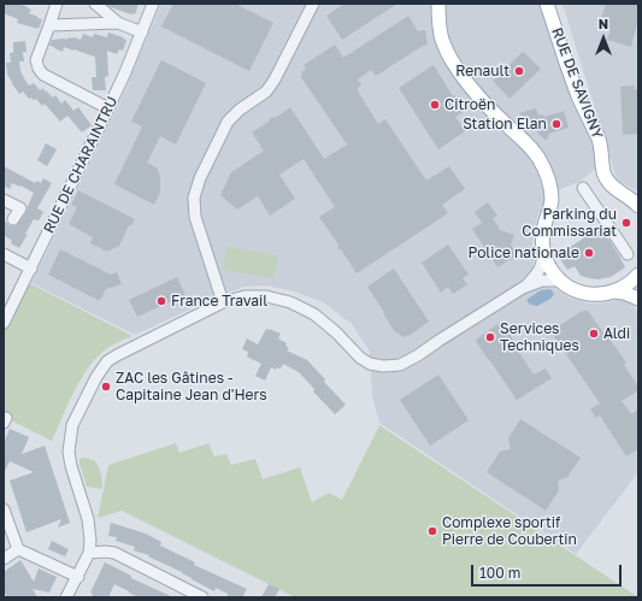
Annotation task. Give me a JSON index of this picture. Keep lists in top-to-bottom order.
{
  "streets": {
    "main road": ["RUE DE SAVIGNY"],
    "street": ["RUE DE CHARAINTRU"]
  },
  "places": [
    "Renault",
    "Citroën",
    "Station Elan",
    "Parking du Commissariat",
    "Police nationale",
    "France Travail",
    "Aldi",
    "Services Techniques",
    "ZAC les Gâtines - Capitaine Jean d'Hers",
    "Complexe sportif Pierre de Coubertin"
  ],
  "scale_bar": "100 m",
  "north": "top"
}
